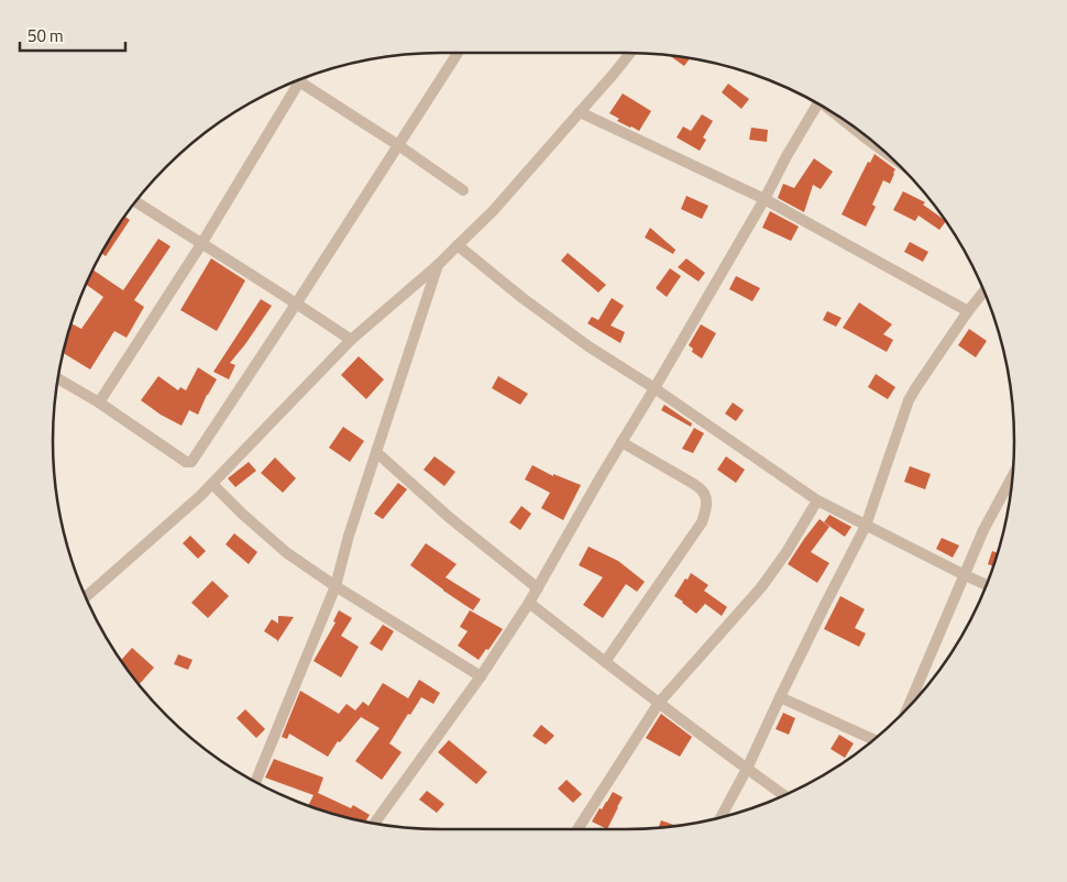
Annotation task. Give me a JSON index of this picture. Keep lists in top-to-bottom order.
{
  "scale_bar": "50 m"
}
